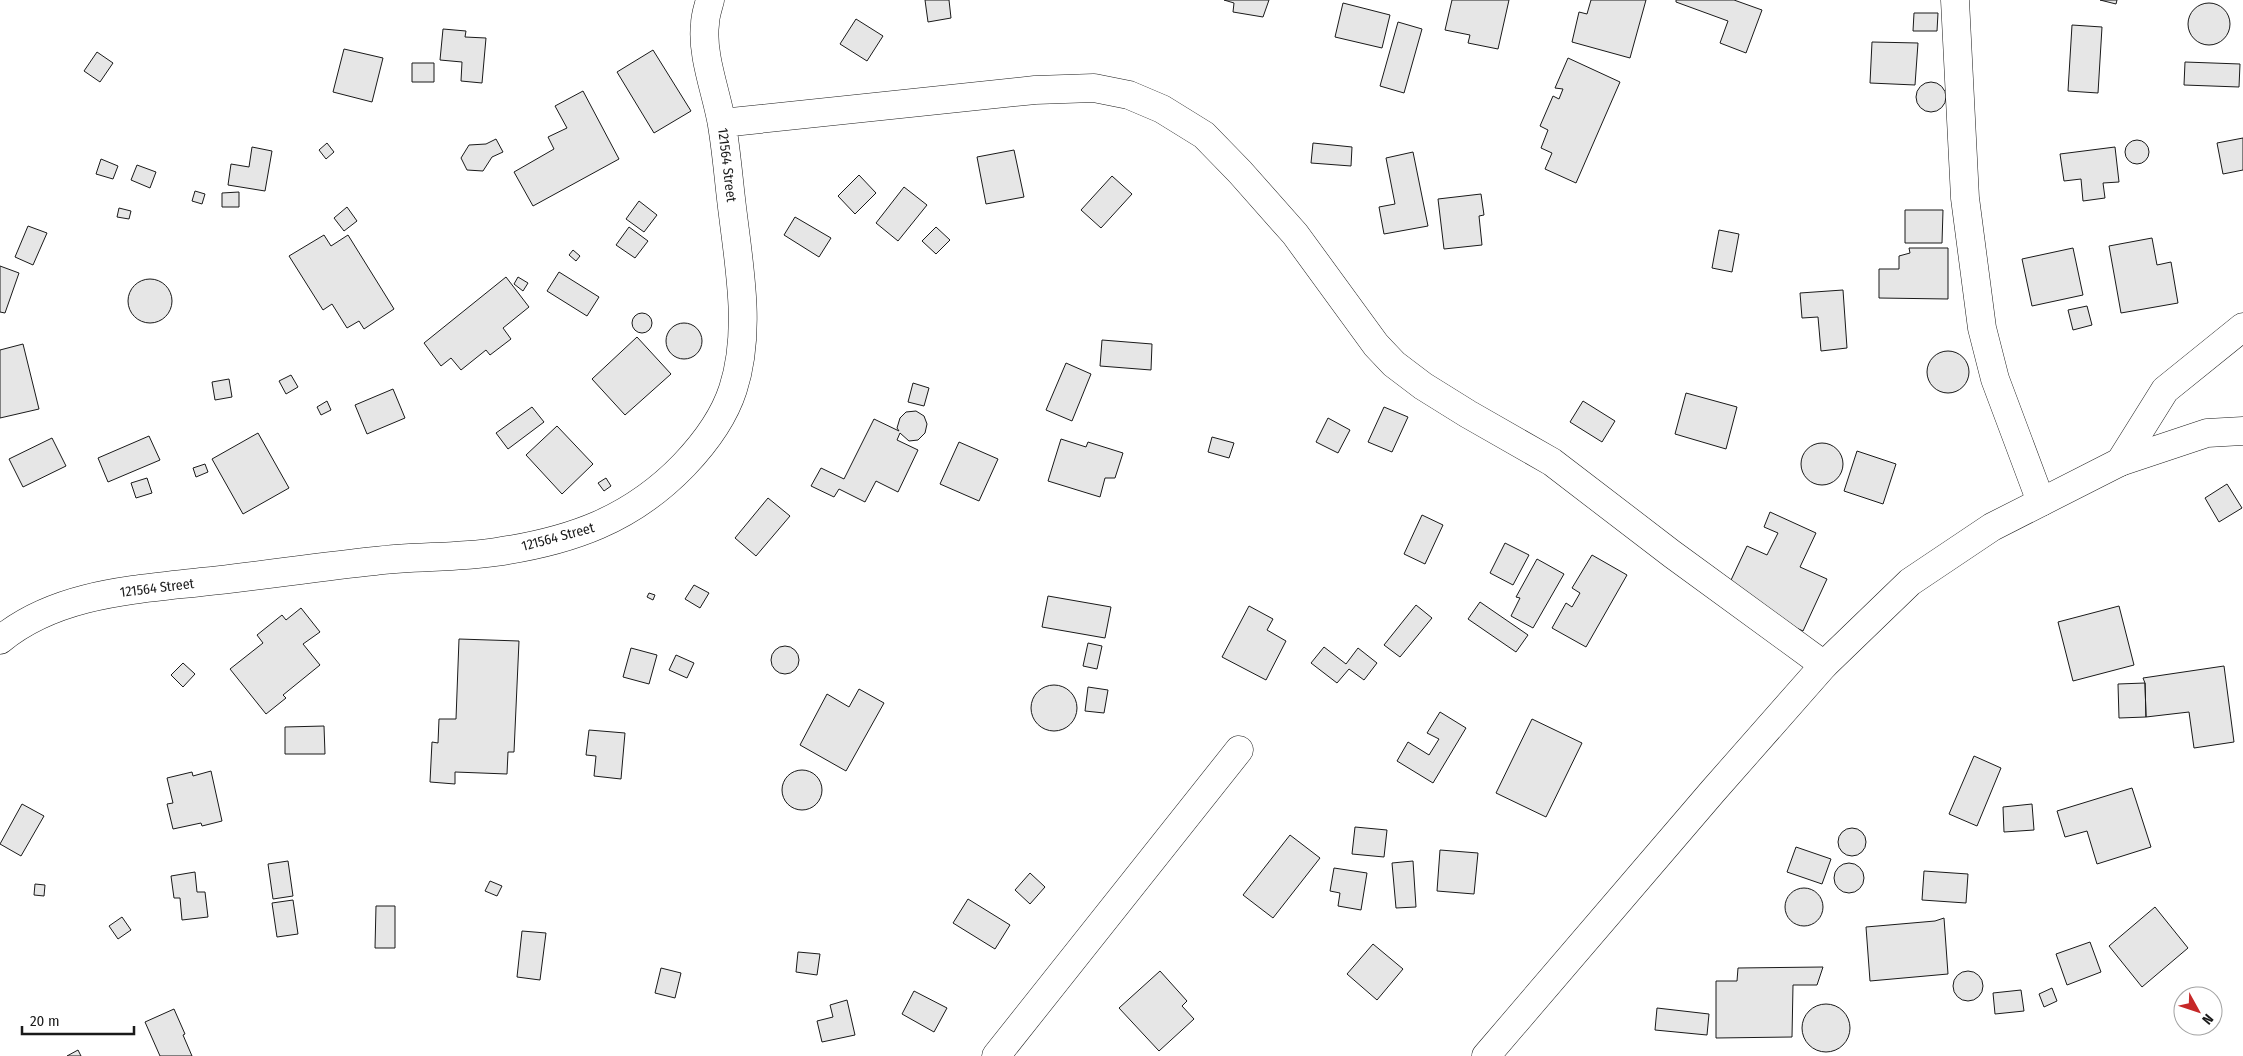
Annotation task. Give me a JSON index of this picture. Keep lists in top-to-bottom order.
{
  "streets": {
    "street": ["121564 Street"]
  },
  "scale_bar": "20 m",
  "north": "bottom right"
}
